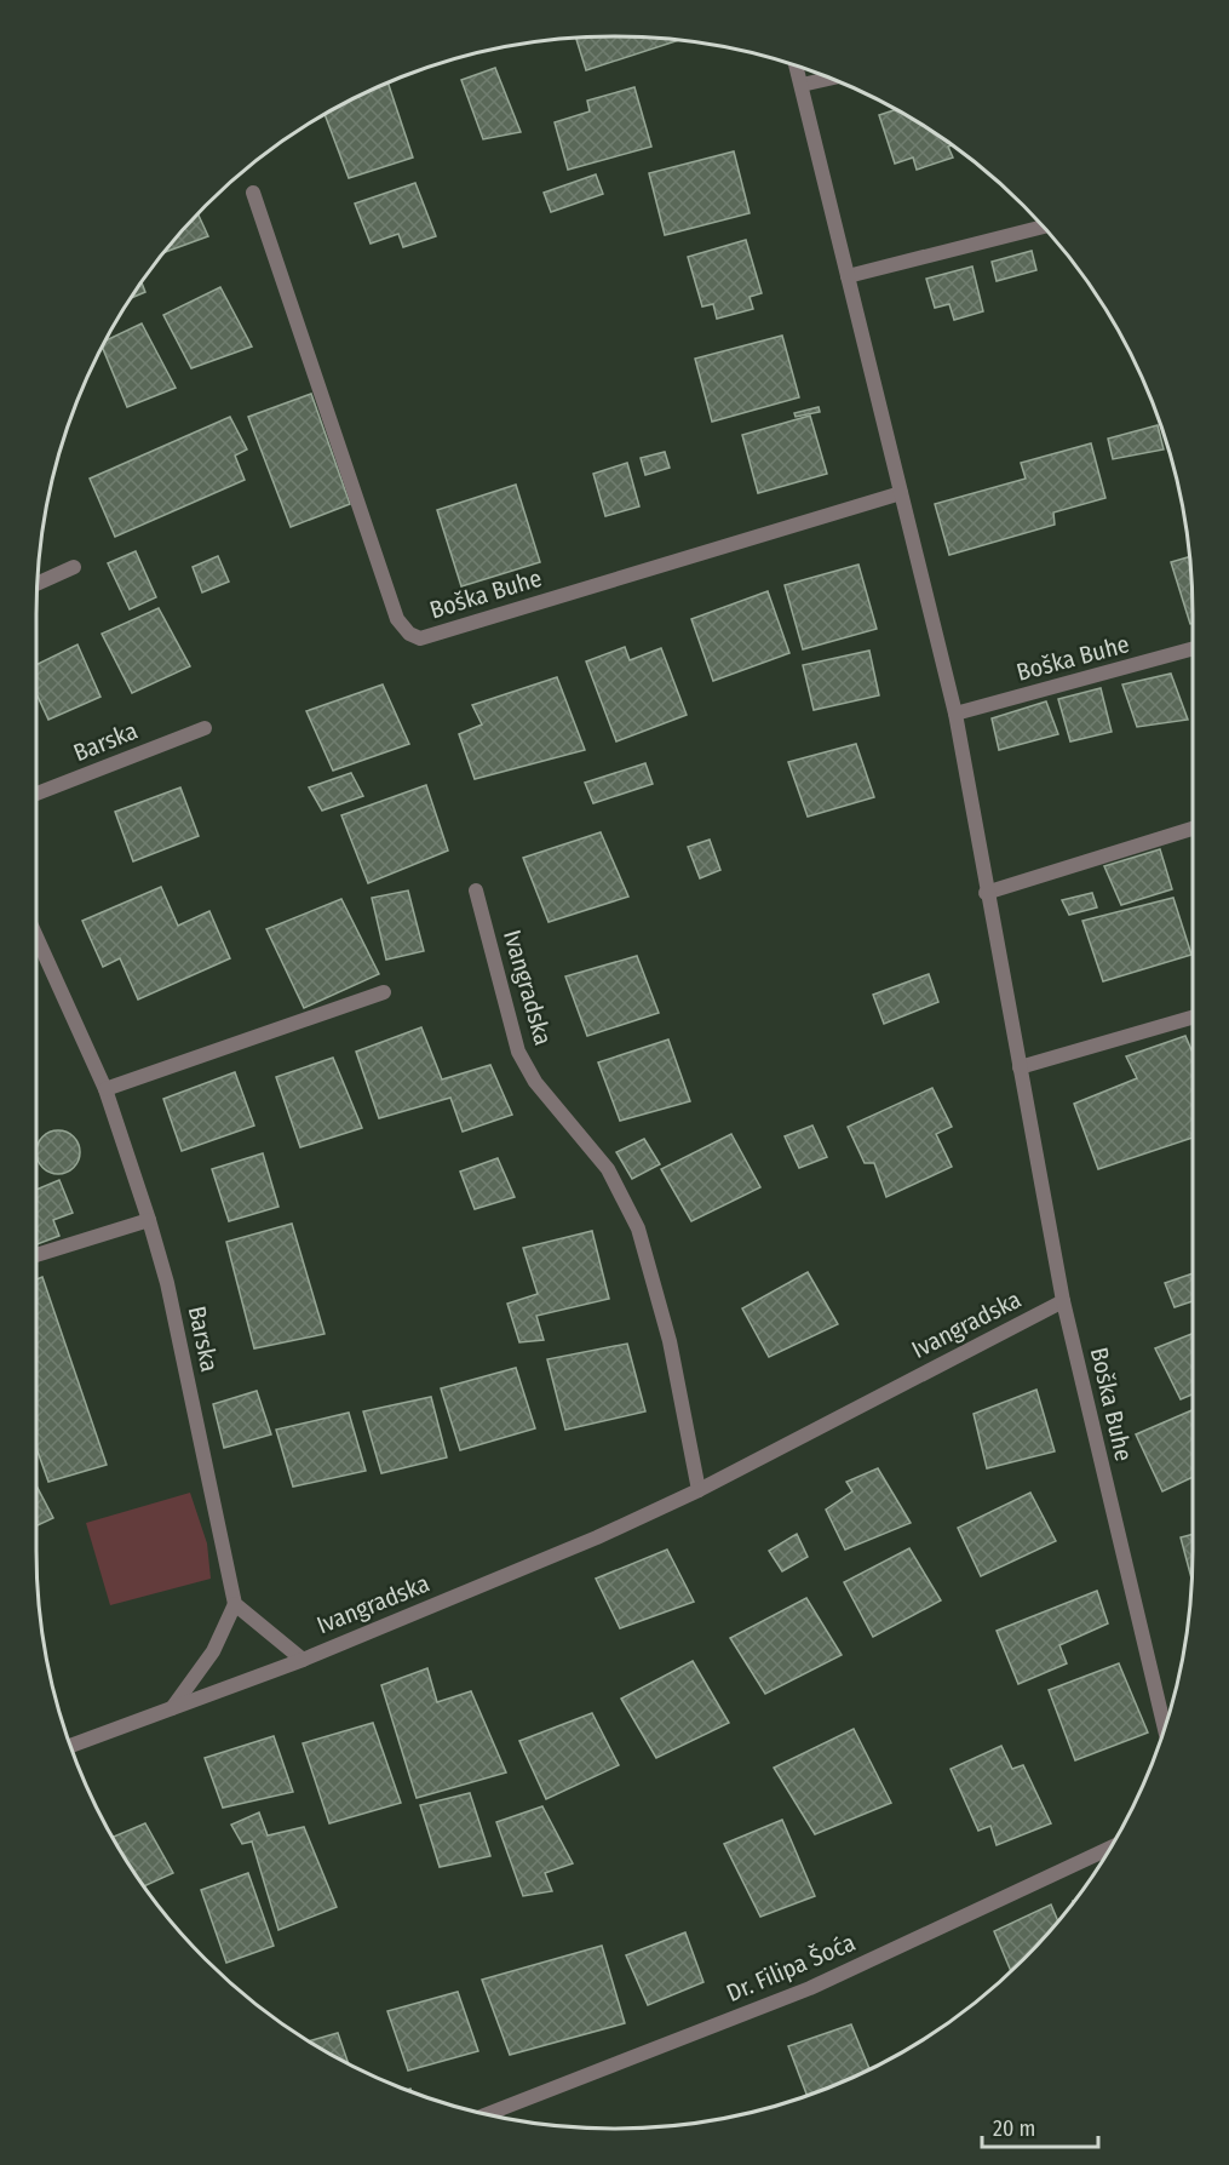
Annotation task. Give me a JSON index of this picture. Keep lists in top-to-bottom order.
{
  "streets": {
    "street": [
      "Boška Buhe",
      "Barska",
      "Ivangradska",
      "Dr. Filipa Šoća"
    ]
  },
  "crossings": [
    ["Boška Buhe", "Ivangradska"]
  ],
  "scale_bar": "20 m"
}
